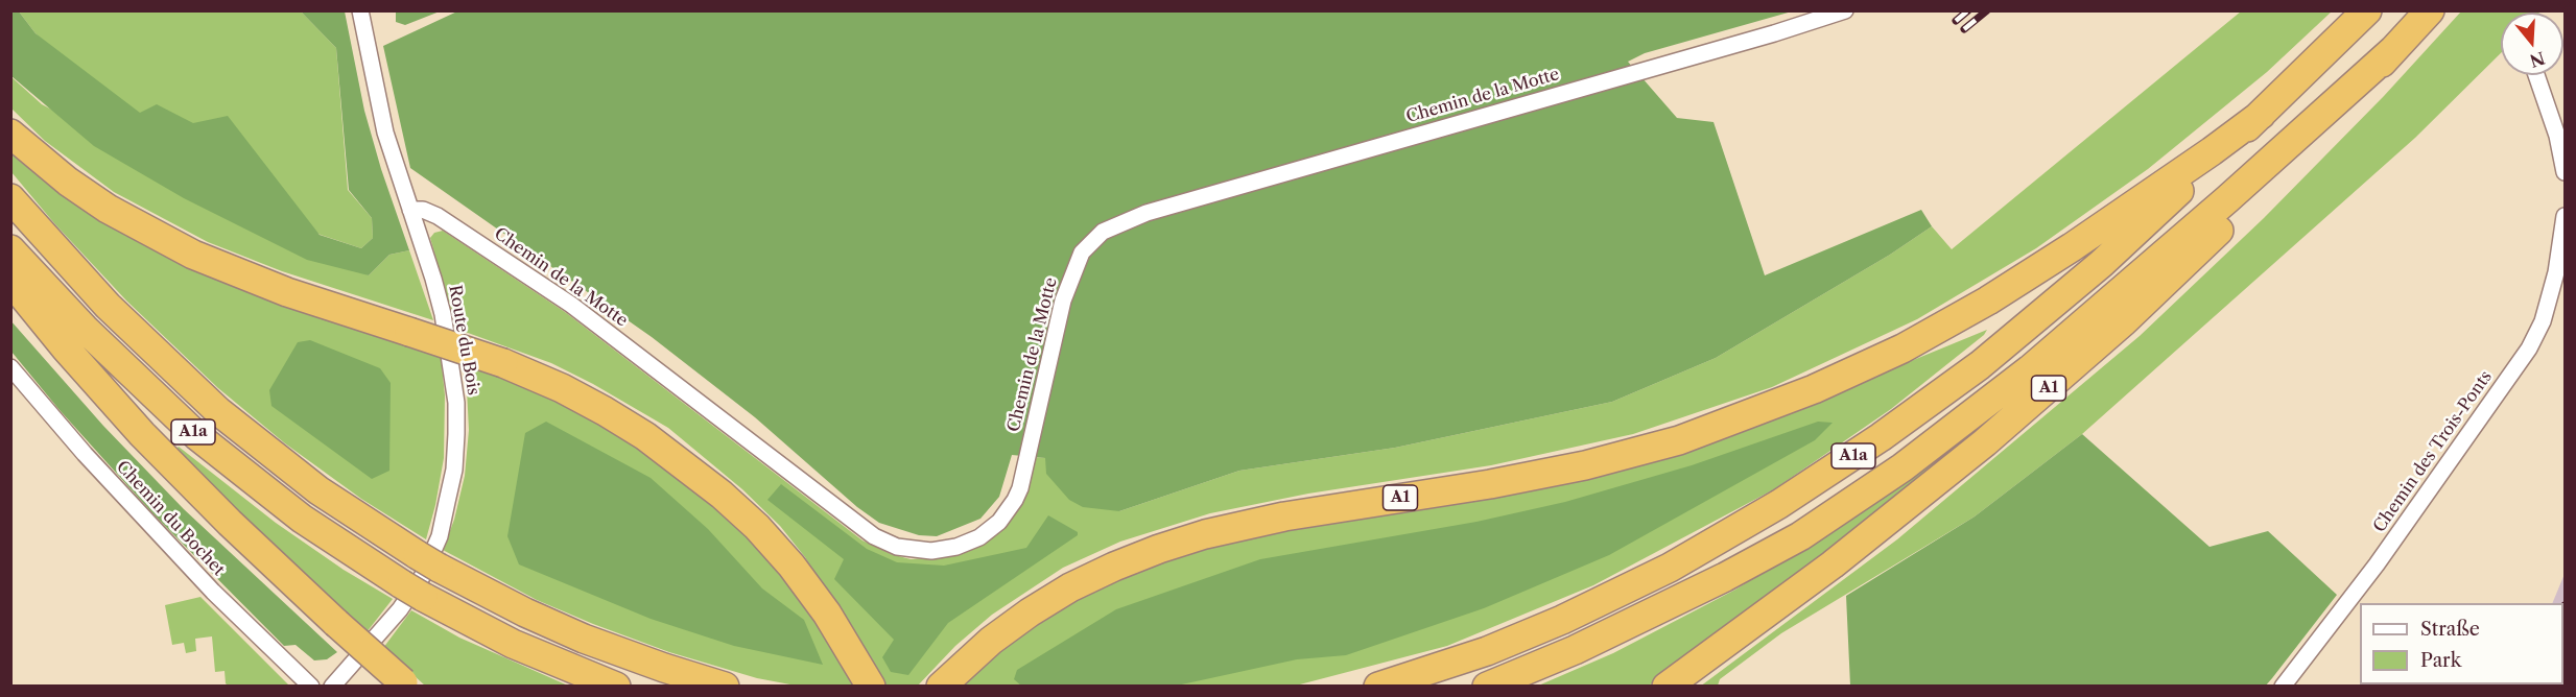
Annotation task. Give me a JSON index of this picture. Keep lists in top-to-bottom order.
{
  "streets": {
    "highway": ["A1", "A1a"],
    "street": [
      "Chemin de la Motte",
      "Route du Bois",
      "Chemin des Trois-Ponts",
      "Chemin du Bochet"
    ]
  },
  "crossings": [
    ["Chemin de la Motte", "Route du Bois"],
    ["A1", "A1a"]
  ],
  "legend": ["Straße", "Park"],
  "north": "bottom"
}
